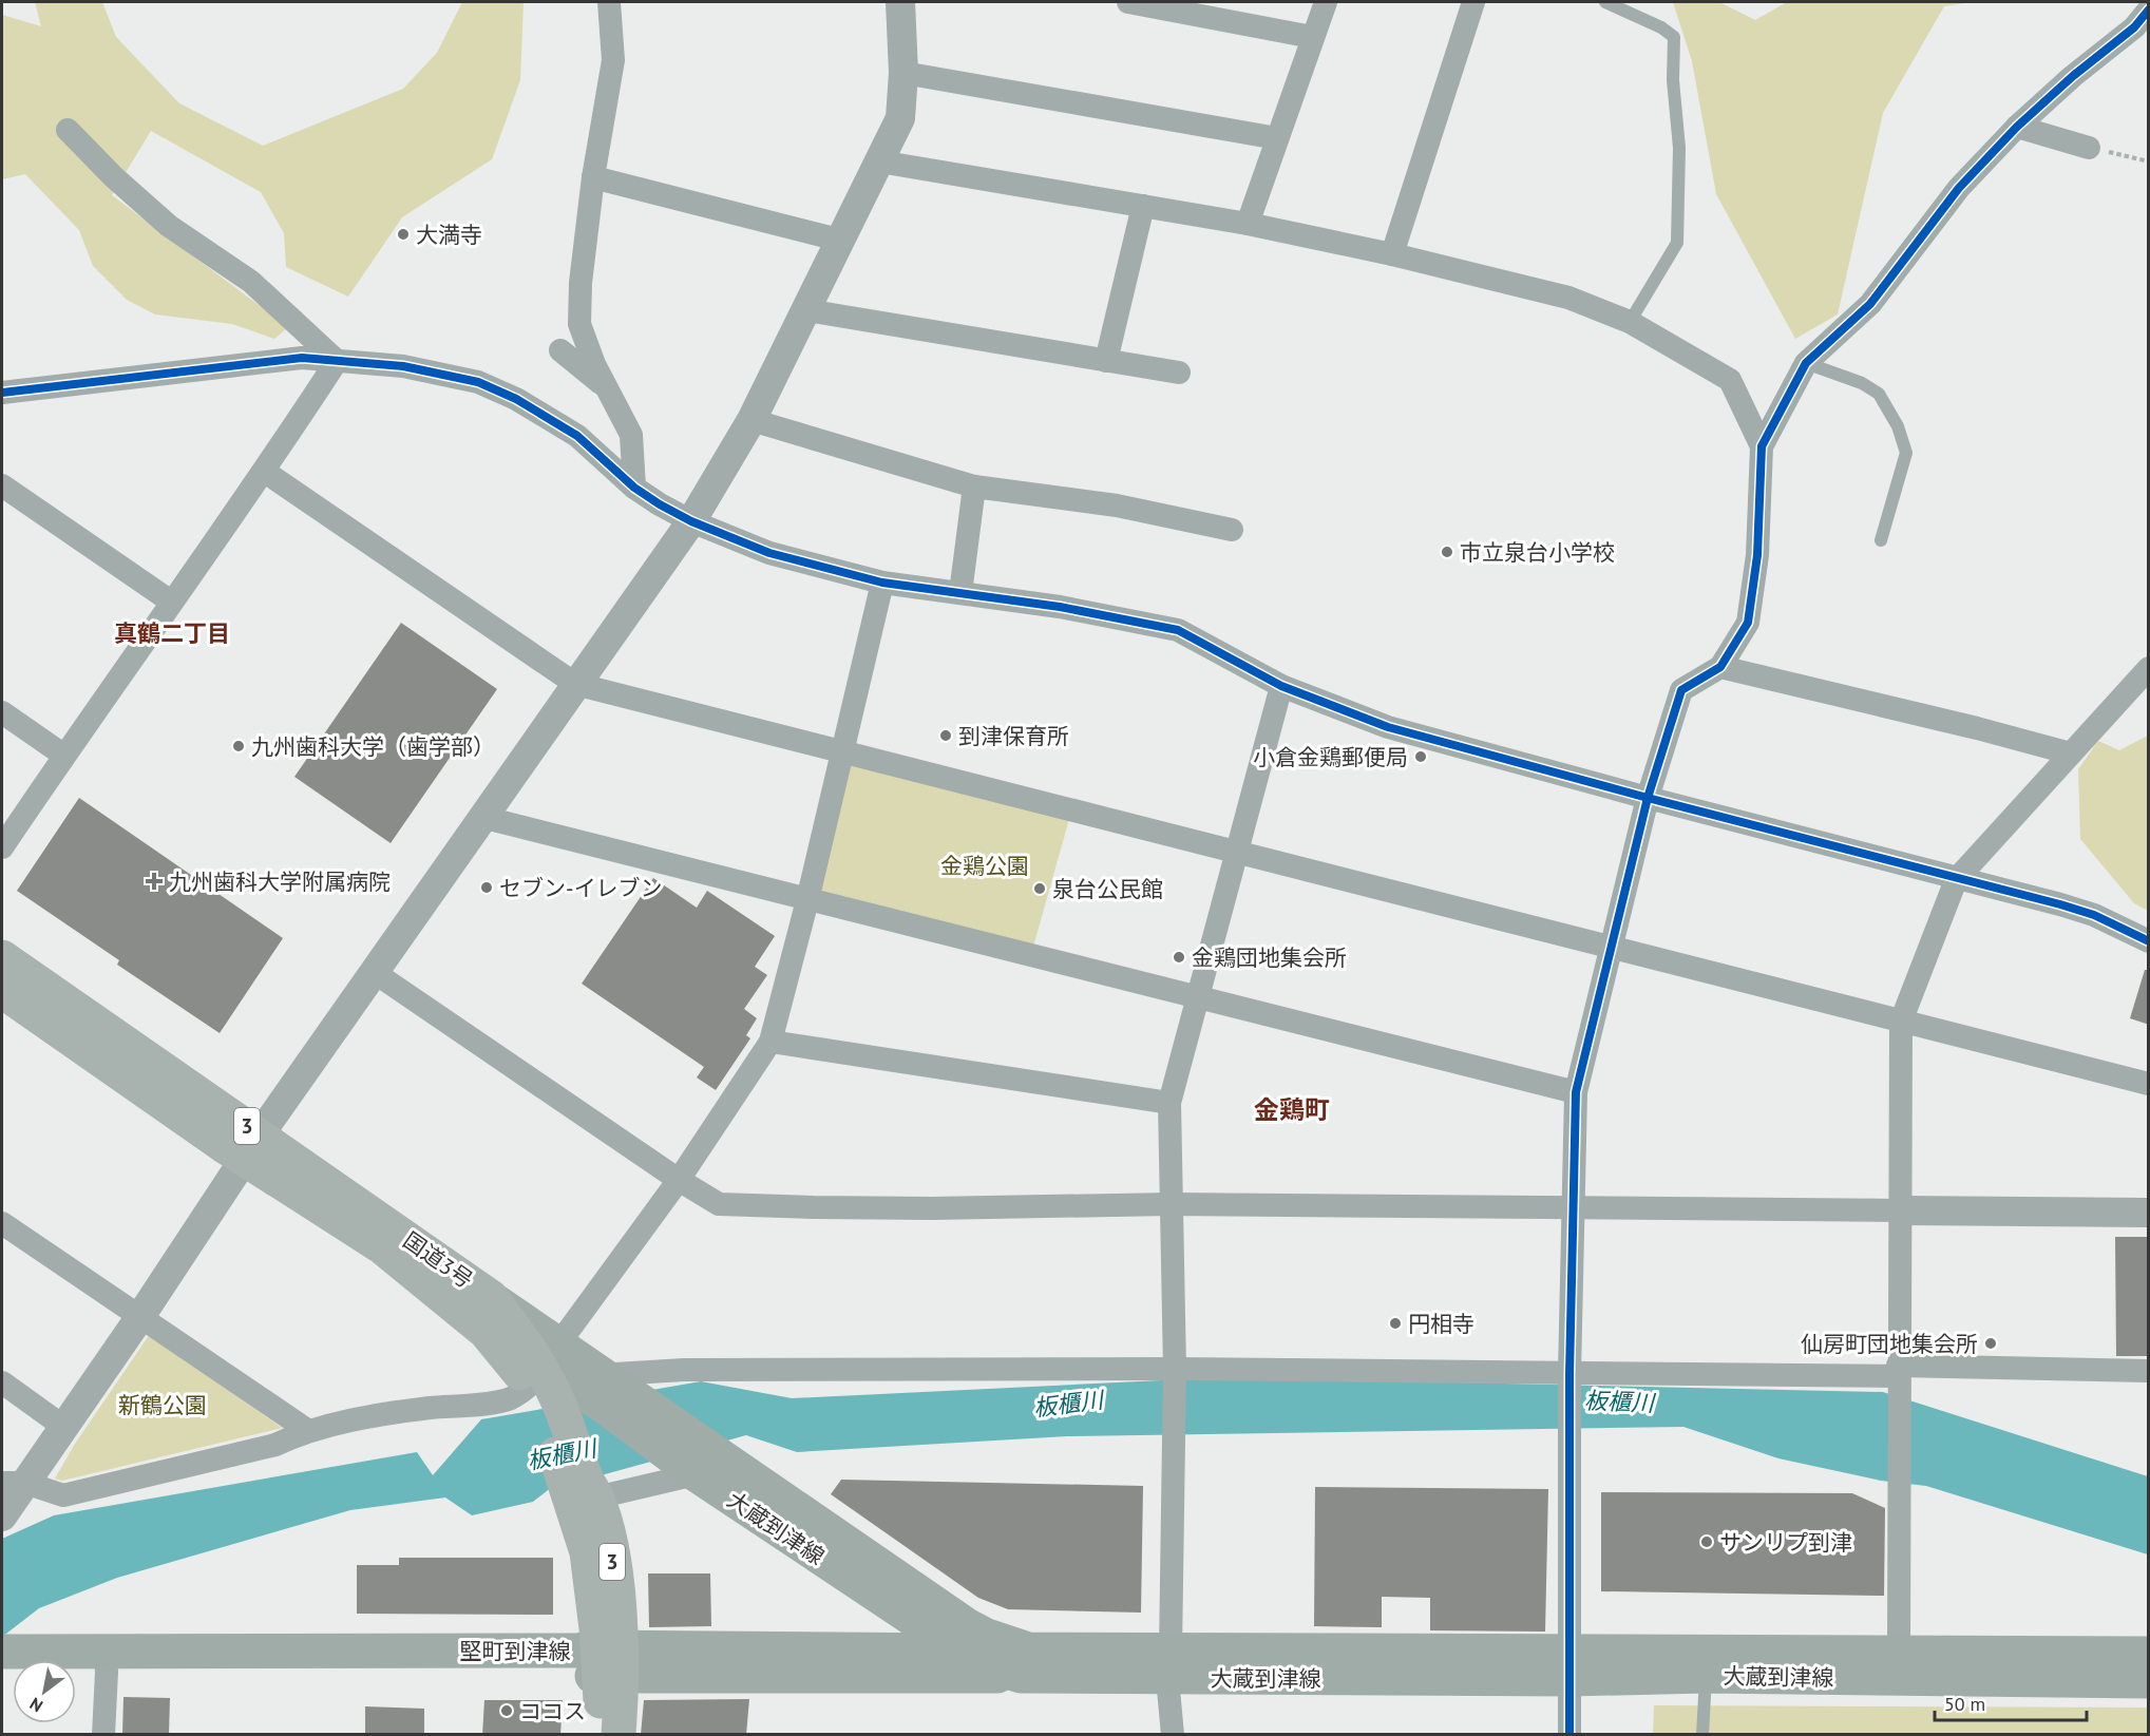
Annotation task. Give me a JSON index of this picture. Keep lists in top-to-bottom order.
{
  "streets": {
    "highway": ["3", "国道3号"],
    "main road": ["大蔵到津線", "堅町到津線"]
  },
  "crossings": [
    ["国道3号", "大蔵到津線"],
    ["国道3号", "堅町到津線"],
    ["大蔵到津線", "堅町到津線"]
  ],
  "districts": ["真鶴二丁目", "金鶏町"],
  "water": ["板櫃川"],
  "parks": ["金鶏公園", "新鶴公園"],
  "places": {
    "other": [
      "大満寺",
      "市立泉台小学校",
      "到津保育所",
      "九州歯科大学（歯学部）",
      "小倉金鶏郵便局",
      "セブン-イレブン",
      "泉台公民館",
      "金鶏団地集会所",
      "円相寺",
      "仙房町団地集会所",
      "サンリプ到津",
      "ココス"
    ],
    "health": ["九州歯科大学附属病院"]
  },
  "scale_bar": "50 m",
  "north": "bottom left"
}
